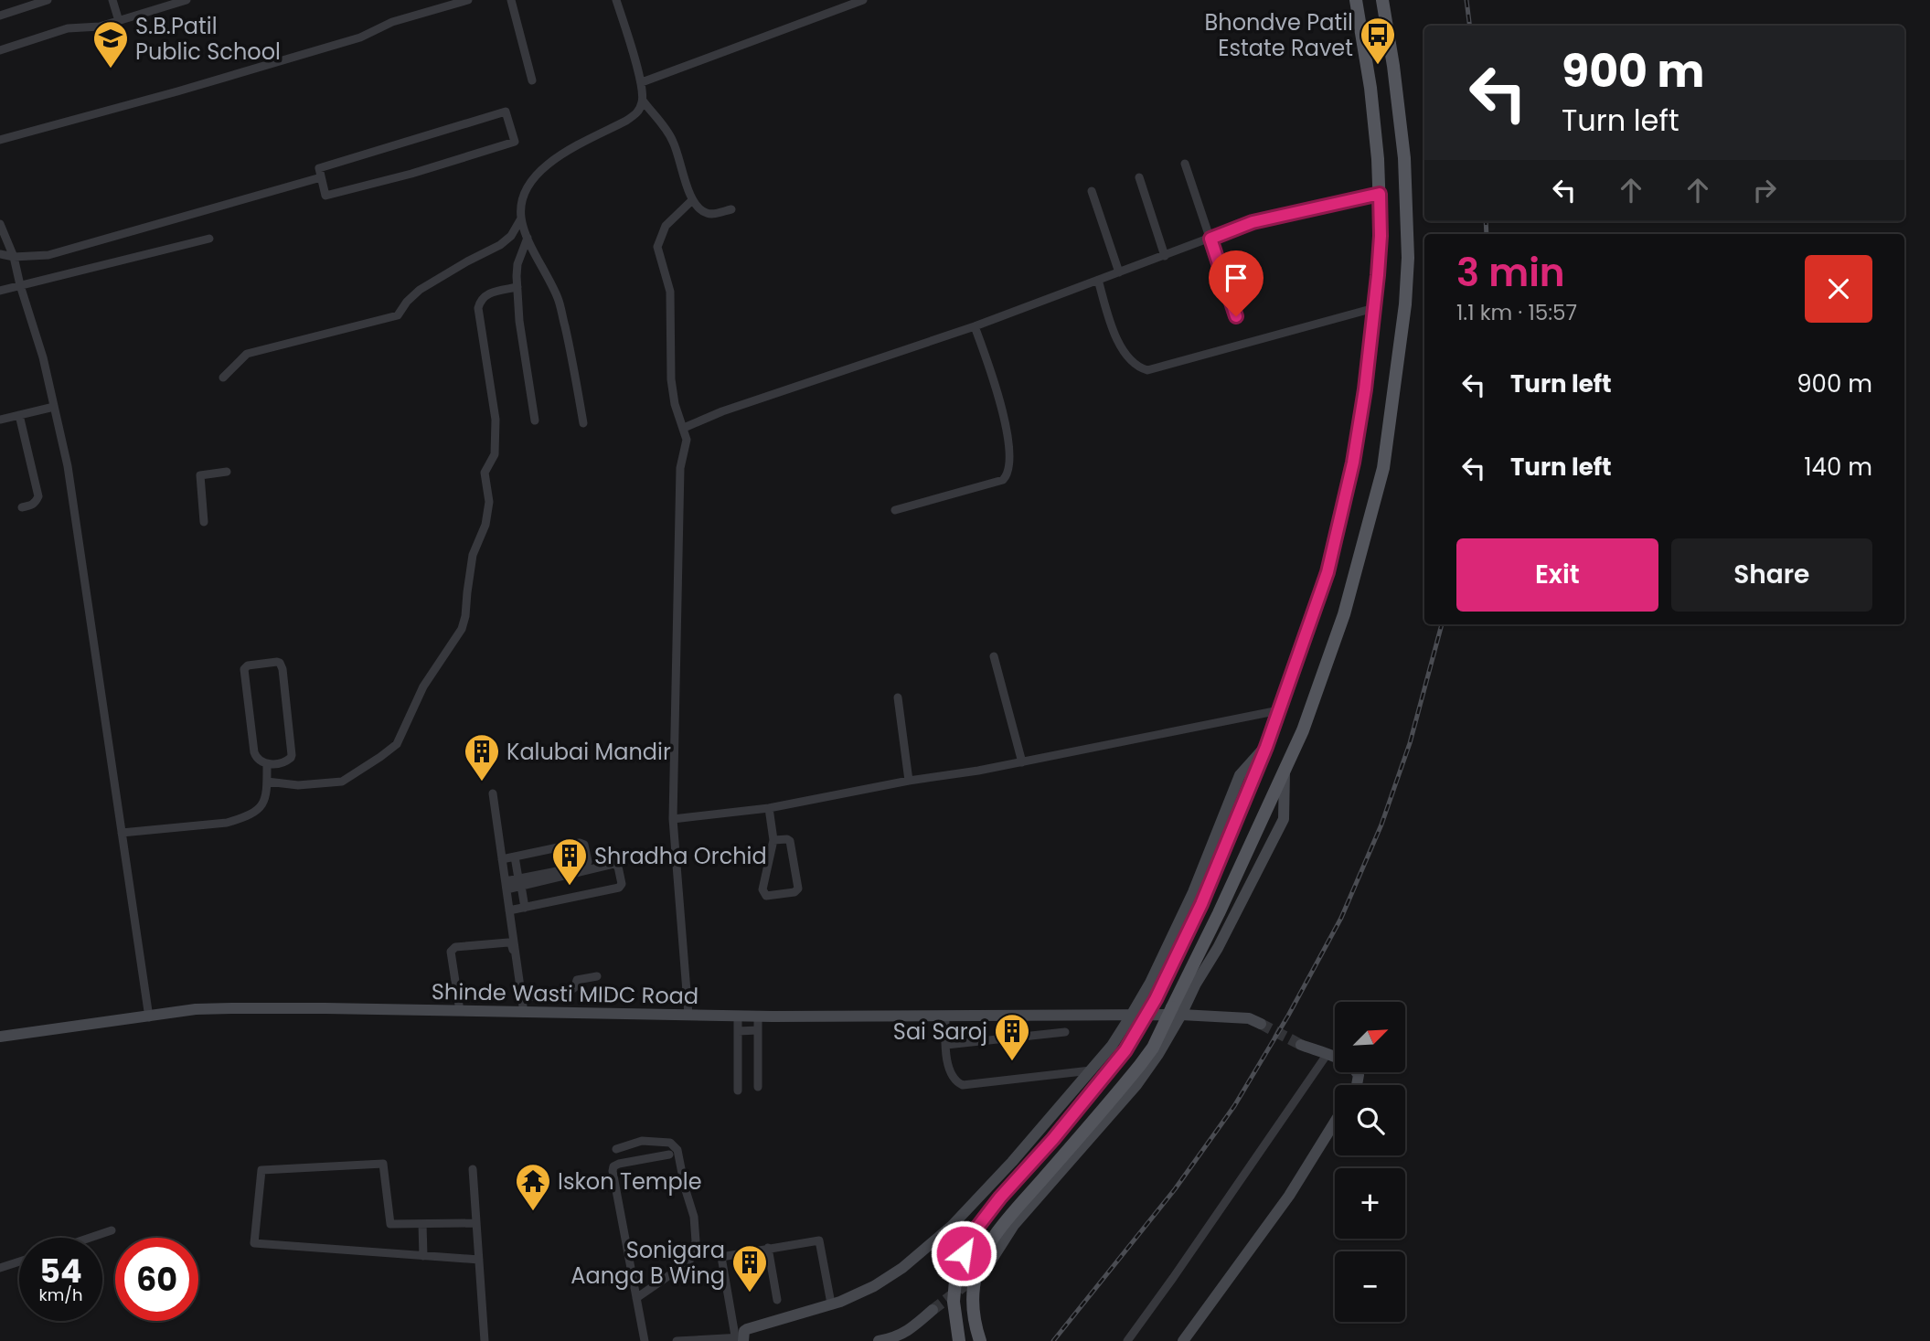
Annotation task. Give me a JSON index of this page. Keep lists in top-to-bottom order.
{
  "streets": {
    "street": ["Shinde Wasti MIDC Road"]
  },
  "places": {
    "bus stop": ["Bhondve Patil Estate Ravet"],
    "school or university": ["S.B.Patil Public School"],
    "building": [
      "Kalubai Mandir",
      "Shradha Orchid",
      "Sai Saroj",
      "Sonigara Aanga B Wing"
    ],
    "temple": ["Iskon Temple"]
  },
  "north": "top right",
  "page": {
    "turn": ["900 m", "Turn left"],
    "heading": ["3 min", "1.1 km · 15:57"],
    "list": [
      {
        "name": "Turn left",
        "value": "900 m"
      },
      {
        "name": "Turn left",
        "value": "140 m"
      }
    ],
    "buttons": ["Exit", "Share"],
    "map_buttons": ["+", "−"],
    "speed": "54 km/h",
    "limit": "60"
  }
}
